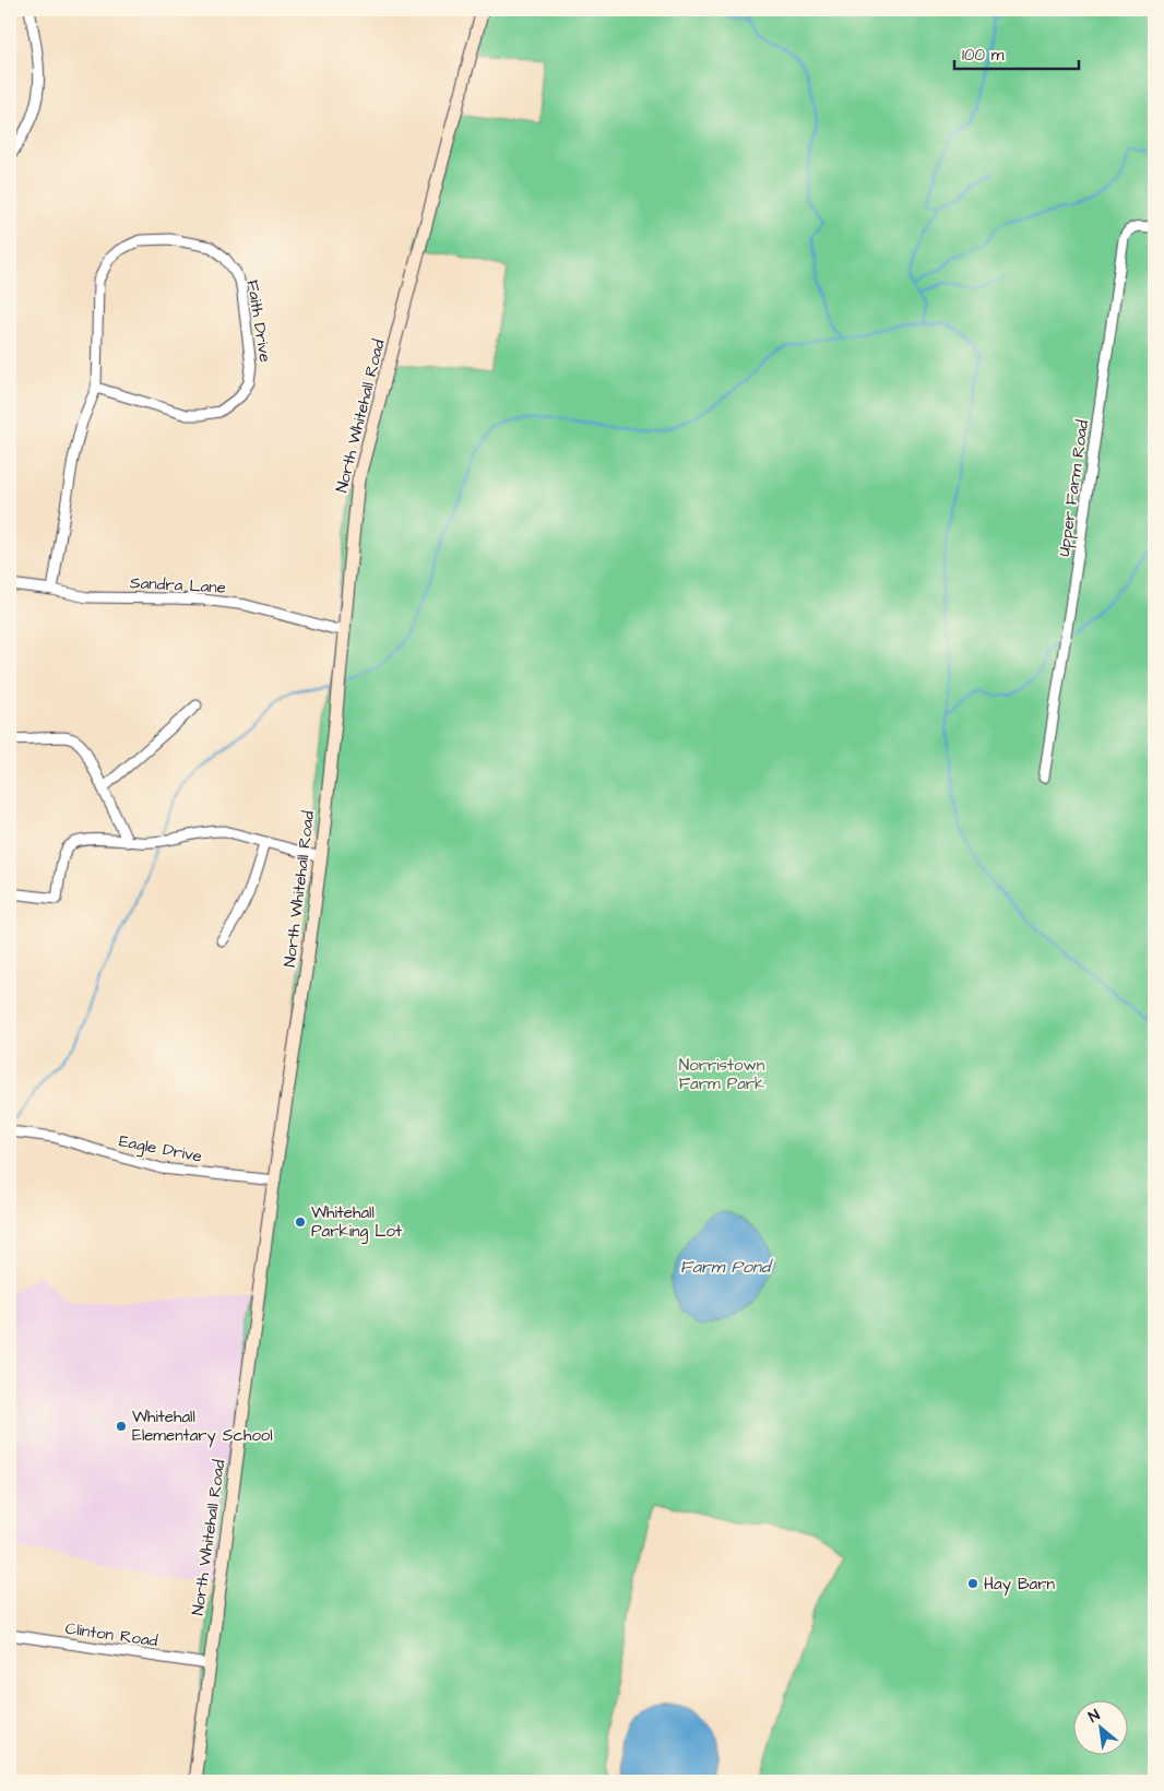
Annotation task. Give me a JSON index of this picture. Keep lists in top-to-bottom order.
{
  "streets": {
    "main road": ["North Whitehall Road"],
    "street": [
      "Faith Drive",
      "Upper Farm Road",
      "Sandra Lane",
      "Eagle Drive",
      "Clinton Road"
    ]
  },
  "crossings": [
    ["Faith Drive", "Sandra Lane"],
    ["North Whitehall Road", "Sandra Lane"],
    ["North Whitehall Road", "Eagle Drive"],
    ["North Whitehall Road", "Clinton Road"]
  ],
  "water": ["Farm Pond"],
  "parks": ["Norristown Farm Park"],
  "places": ["Whitehall Parking Lot", "Whitehall Elementary School", "Hay Barn"],
  "scale_bar": "100 m",
  "north": "top left"
}
